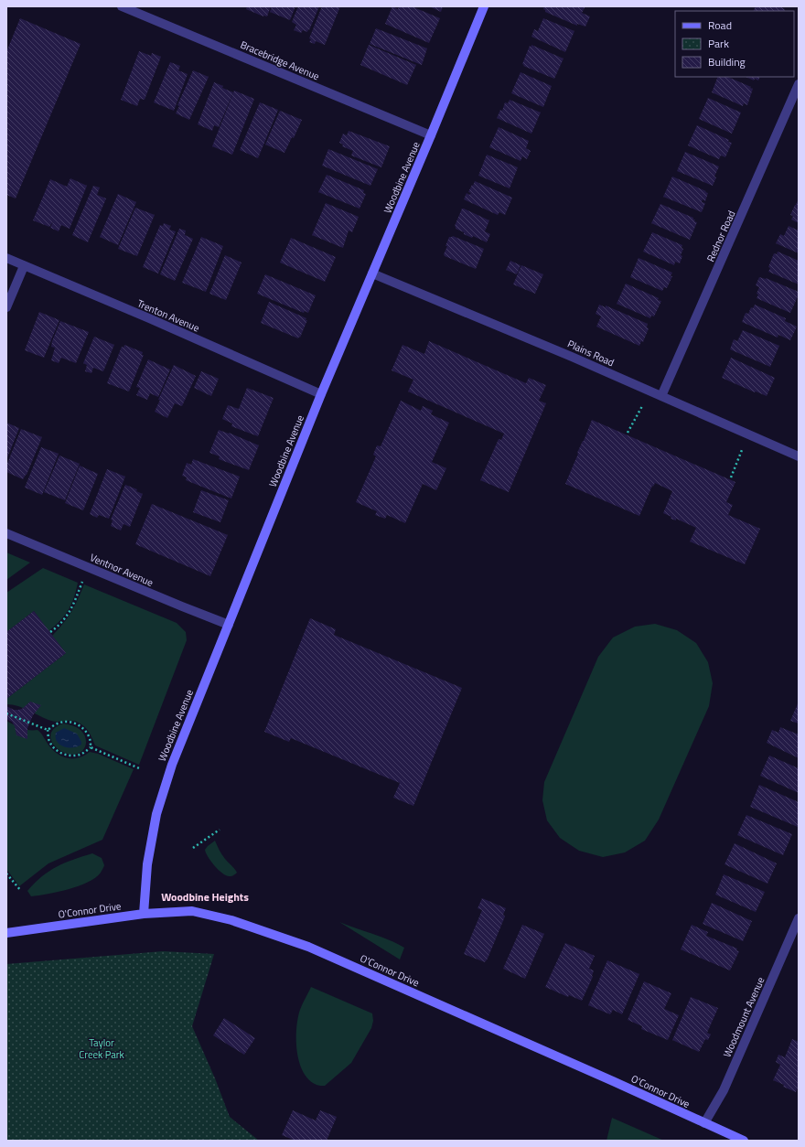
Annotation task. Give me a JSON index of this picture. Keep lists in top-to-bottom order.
{
  "streets": {
    "main road": ["Woodbine Avenue", "O'Connor Drive"],
    "street": [
      "Bracebridge Avenue",
      "Rednor Road",
      "Trenton Avenue",
      "Plains Road",
      "Ventnor Avenue",
      "Woodmount Avenue"
    ]
  },
  "crossings": [
    ["Bracebridge Avenue", "Woodbine Avenue"],
    ["Woodbine Avenue", "Trenton Avenue"],
    ["Woodbine Avenue", "Plains Road"],
    ["Woodbine Avenue", "Ventnor Avenue"],
    ["Woodbine Avenue", "O'Connor Drive"],
    ["Rednor Road", "Plains Road"],
    ["O'Connor Drive", "Woodmount Avenue"]
  ],
  "districts": ["Woodbine Heights"],
  "parks": ["Taylor Creek Park"],
  "legend": ["Road", "Park", "Building"]
}
